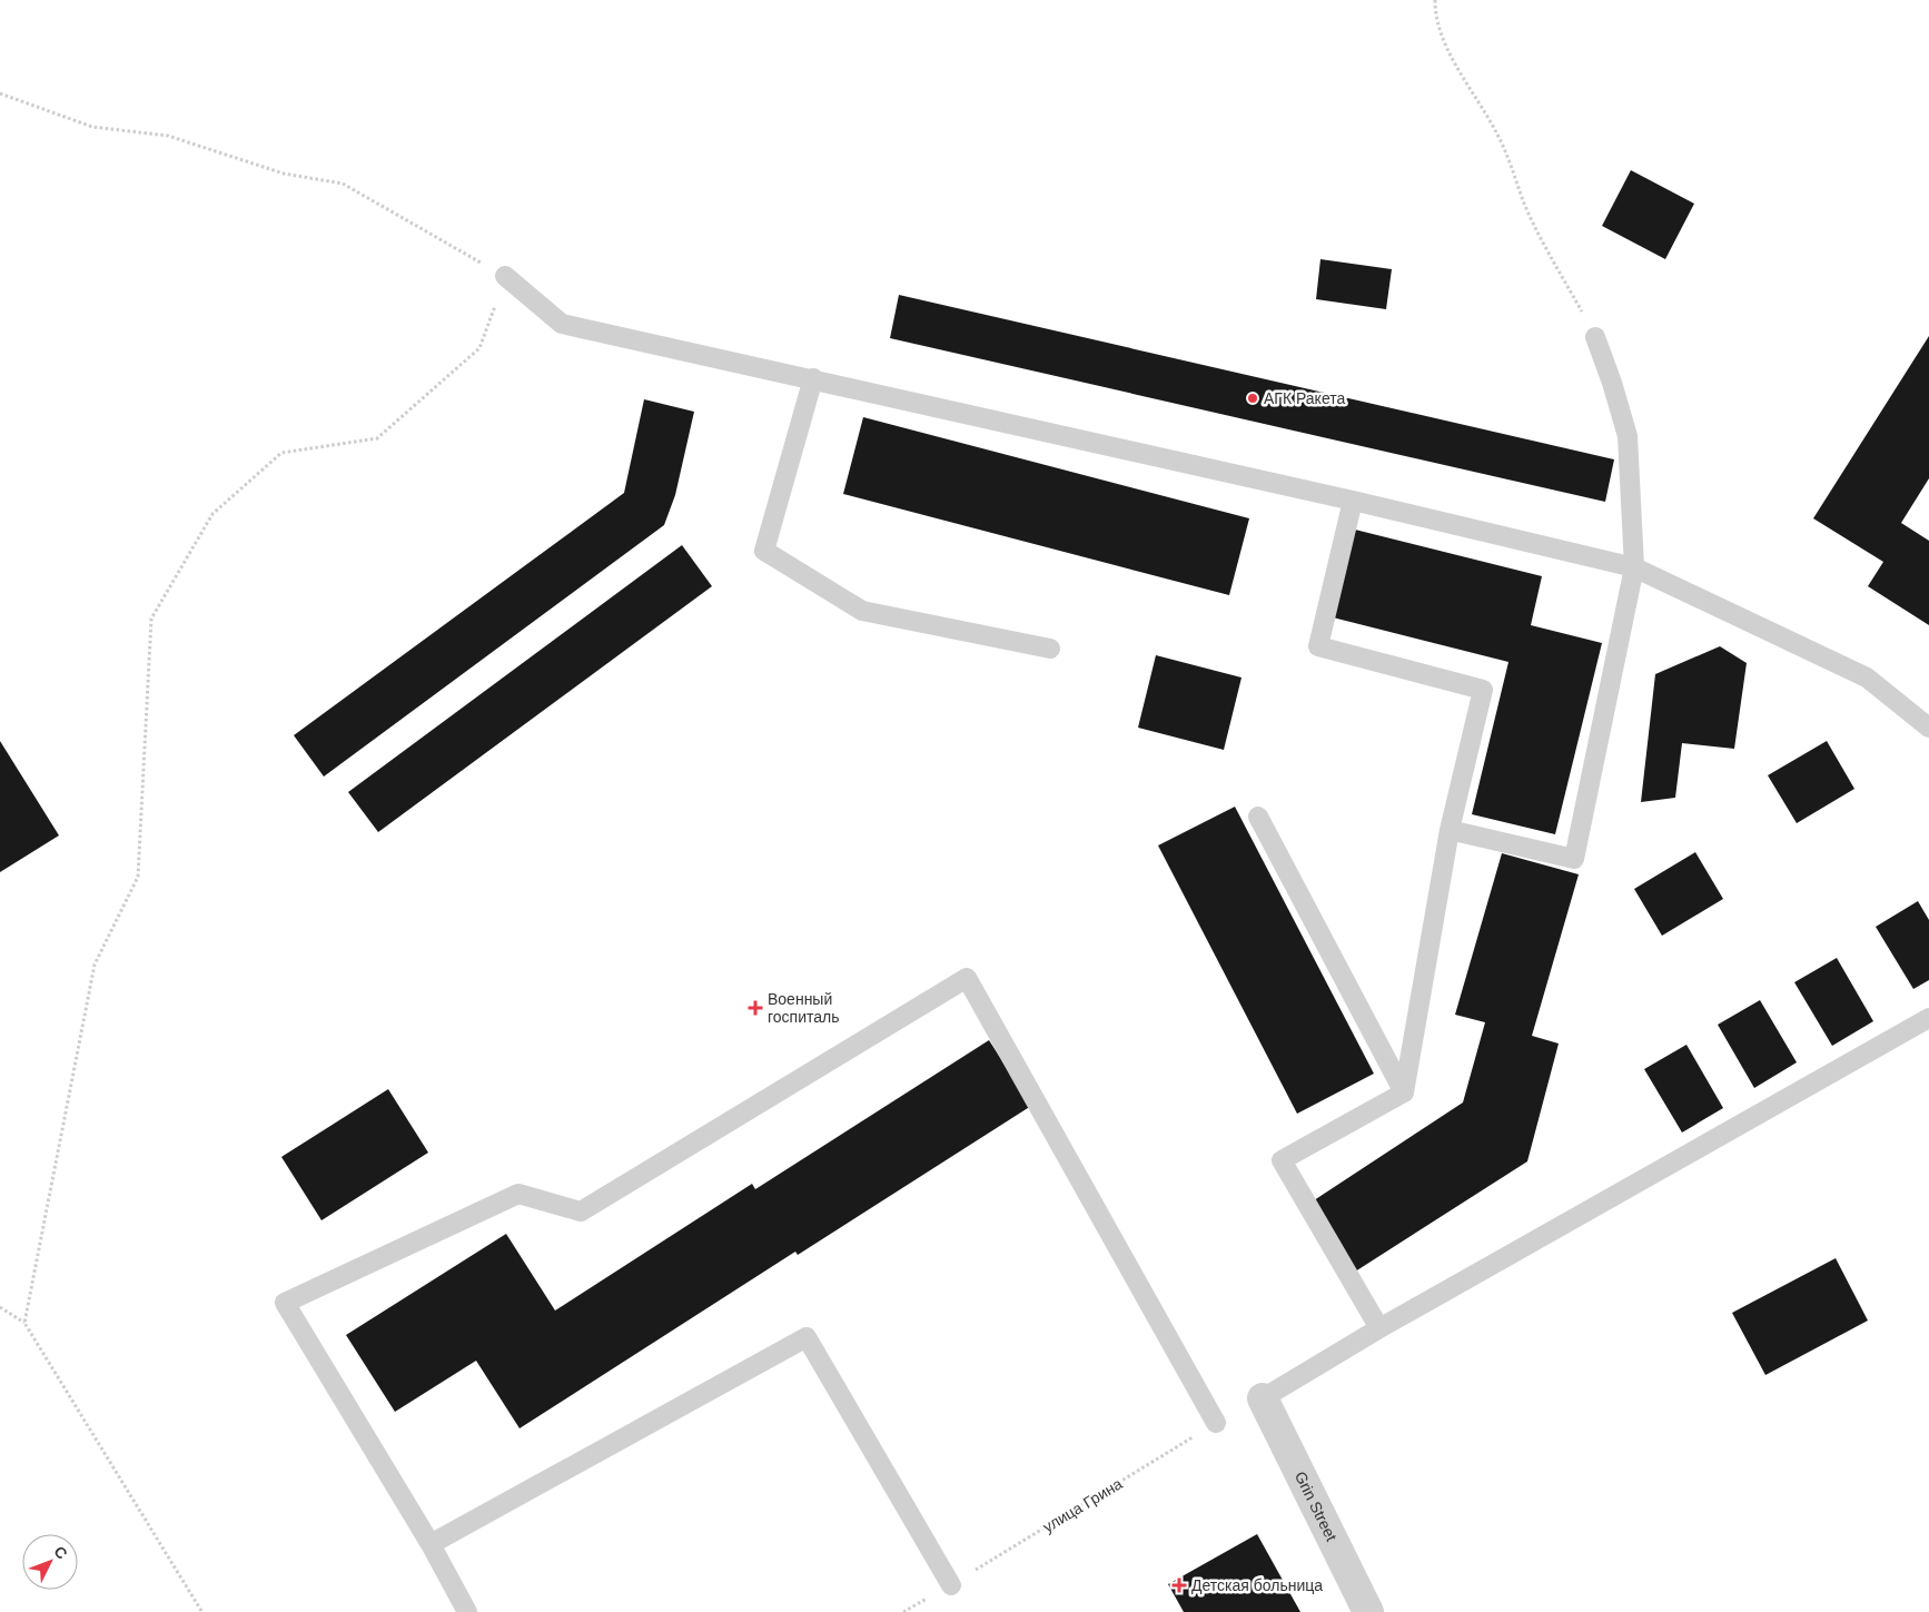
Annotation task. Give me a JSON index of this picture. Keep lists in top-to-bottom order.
{
  "streets": {
    "street": ["Grin Street"],
    "path": ["улица Грина"]
  },
  "places": {
    "other": ["АГК Ракета"],
    "health": ["Военный госпиталь", "Детская больница"]
  },
  "north": "top right"
}
